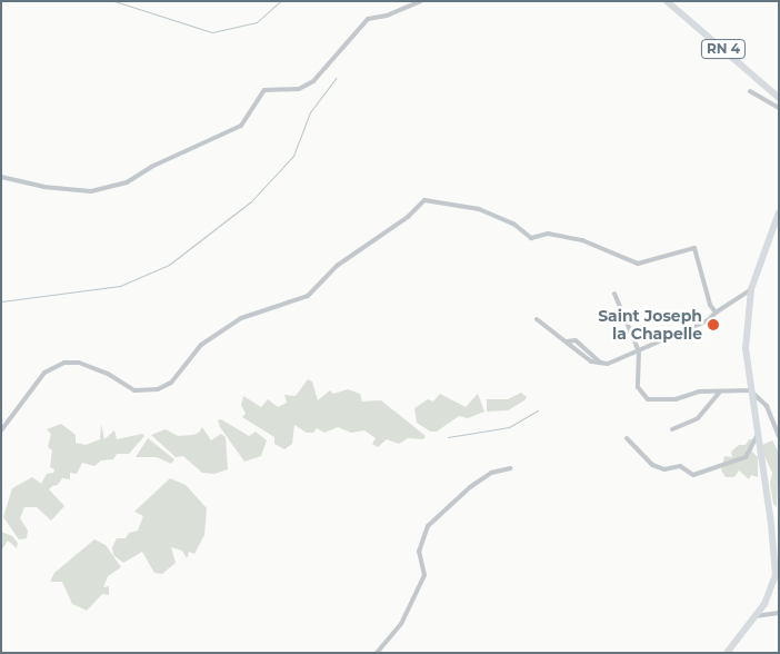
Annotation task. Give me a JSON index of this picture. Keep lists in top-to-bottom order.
{
  "streets": {
    "main road": ["RN 4"]
  },
  "places": ["Saint Joseph la Chapelle"]
}
